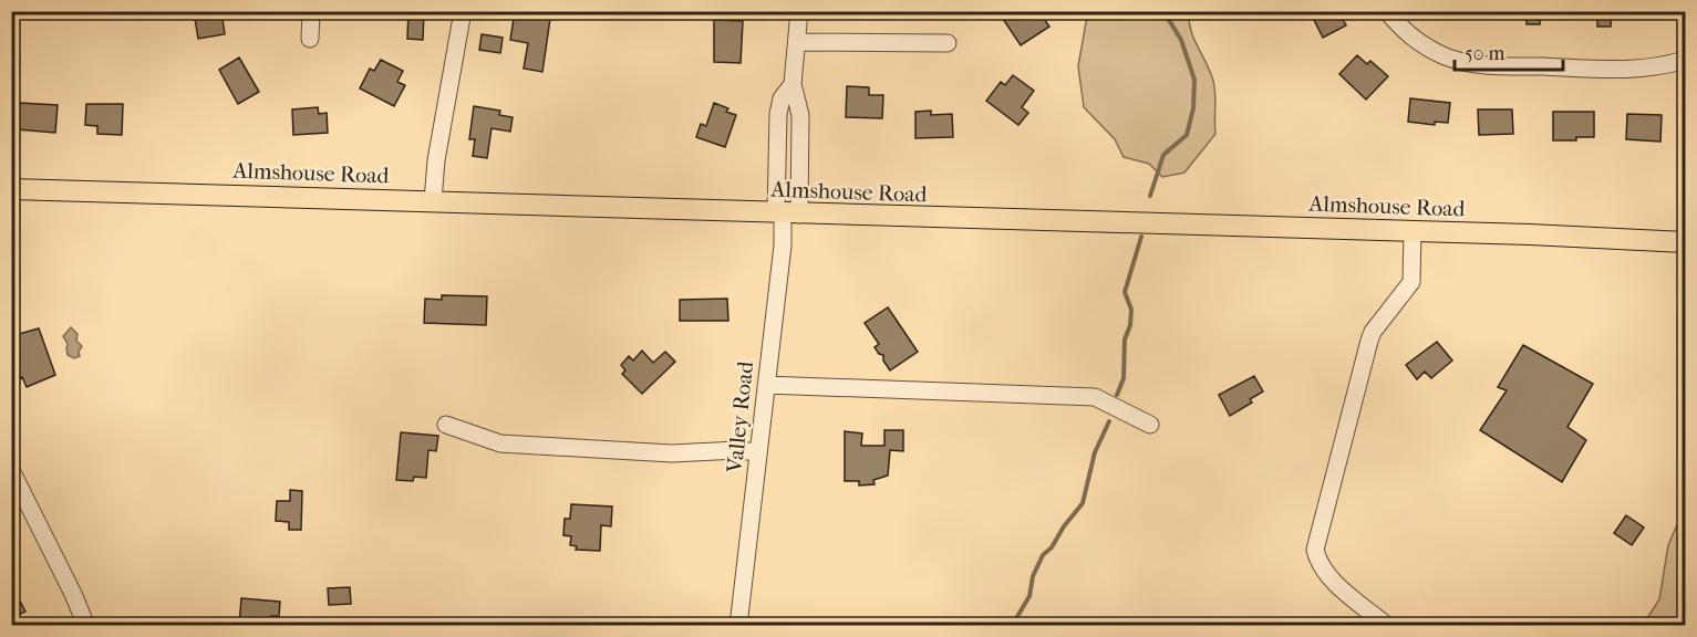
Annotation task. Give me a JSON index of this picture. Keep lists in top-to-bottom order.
{
  "streets": {
    "main road": ["Almshouse Road"],
    "street": ["Valley Road"]
  },
  "crossings": [
    ["Almshouse Road", "Valley Road"]
  ],
  "scale_bar": "50 m"
}
